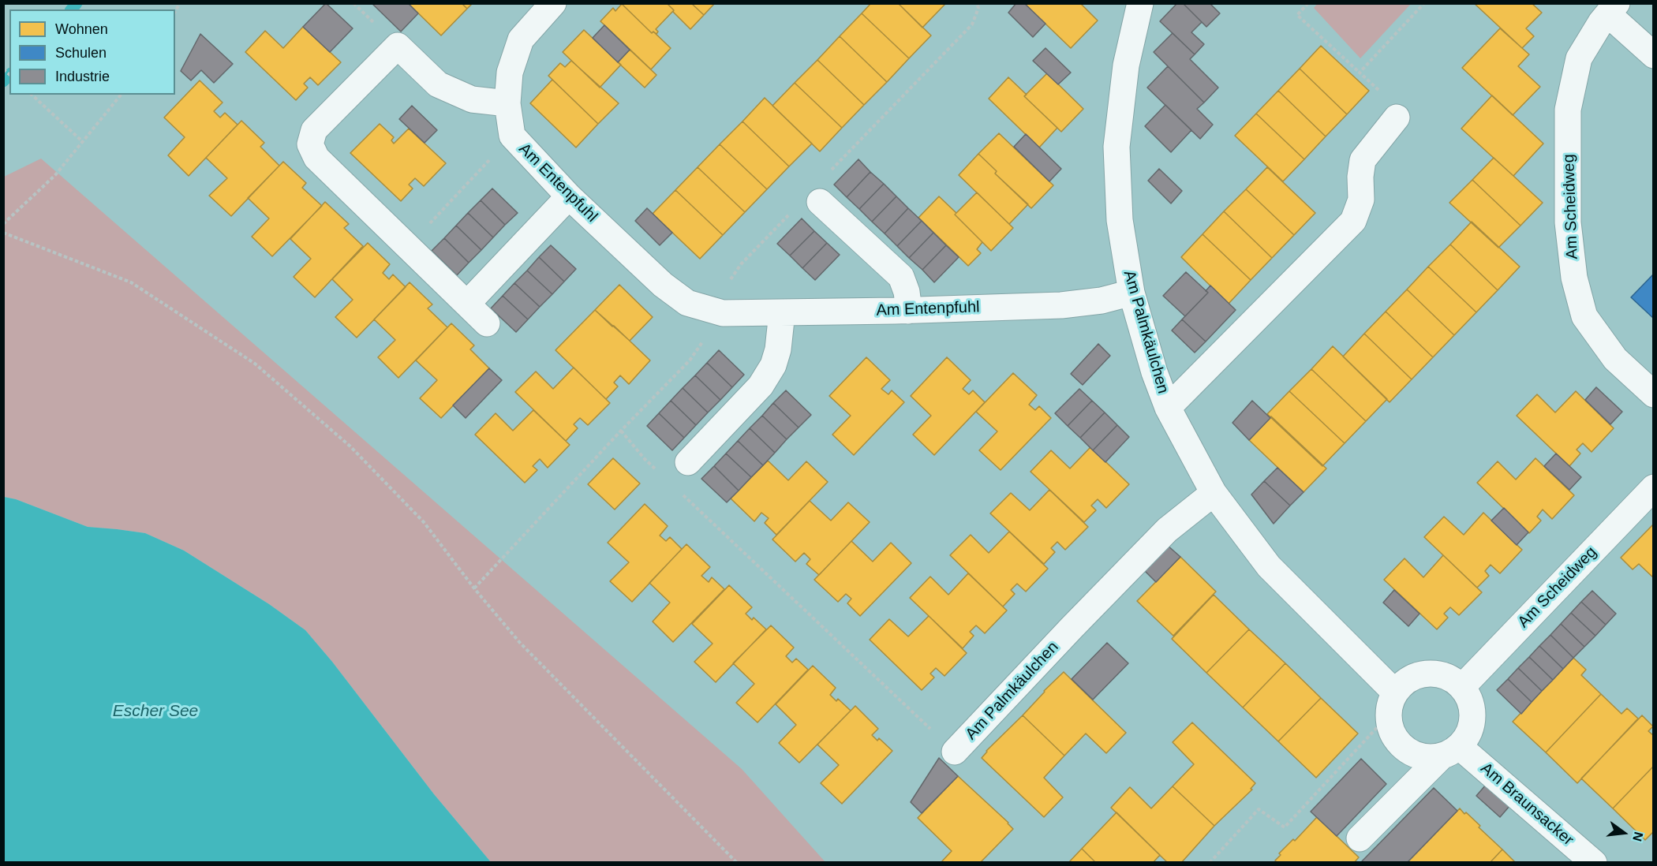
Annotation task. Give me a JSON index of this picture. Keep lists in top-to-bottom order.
{
  "streets": {
    "street": [
      "Am Entenpfuhl",
      "Am Scheidweg",
      "Am Palmkäulchen",
      "Am Braunsacker"
    ]
  },
  "crossings": [
    ["Am Entenpfuhl", "Am Palmkäulchen"],
    ["Am Scheidweg", "Am Palmkäulchen"],
    ["Am Scheidweg", "Am Braunsacker"],
    ["Am Palmkäulchen", "Am Braunsacker"]
  ],
  "water": ["Escher See"],
  "legend": ["Wohnen", "Schulen", "Industrie"],
  "north": "right"
}
